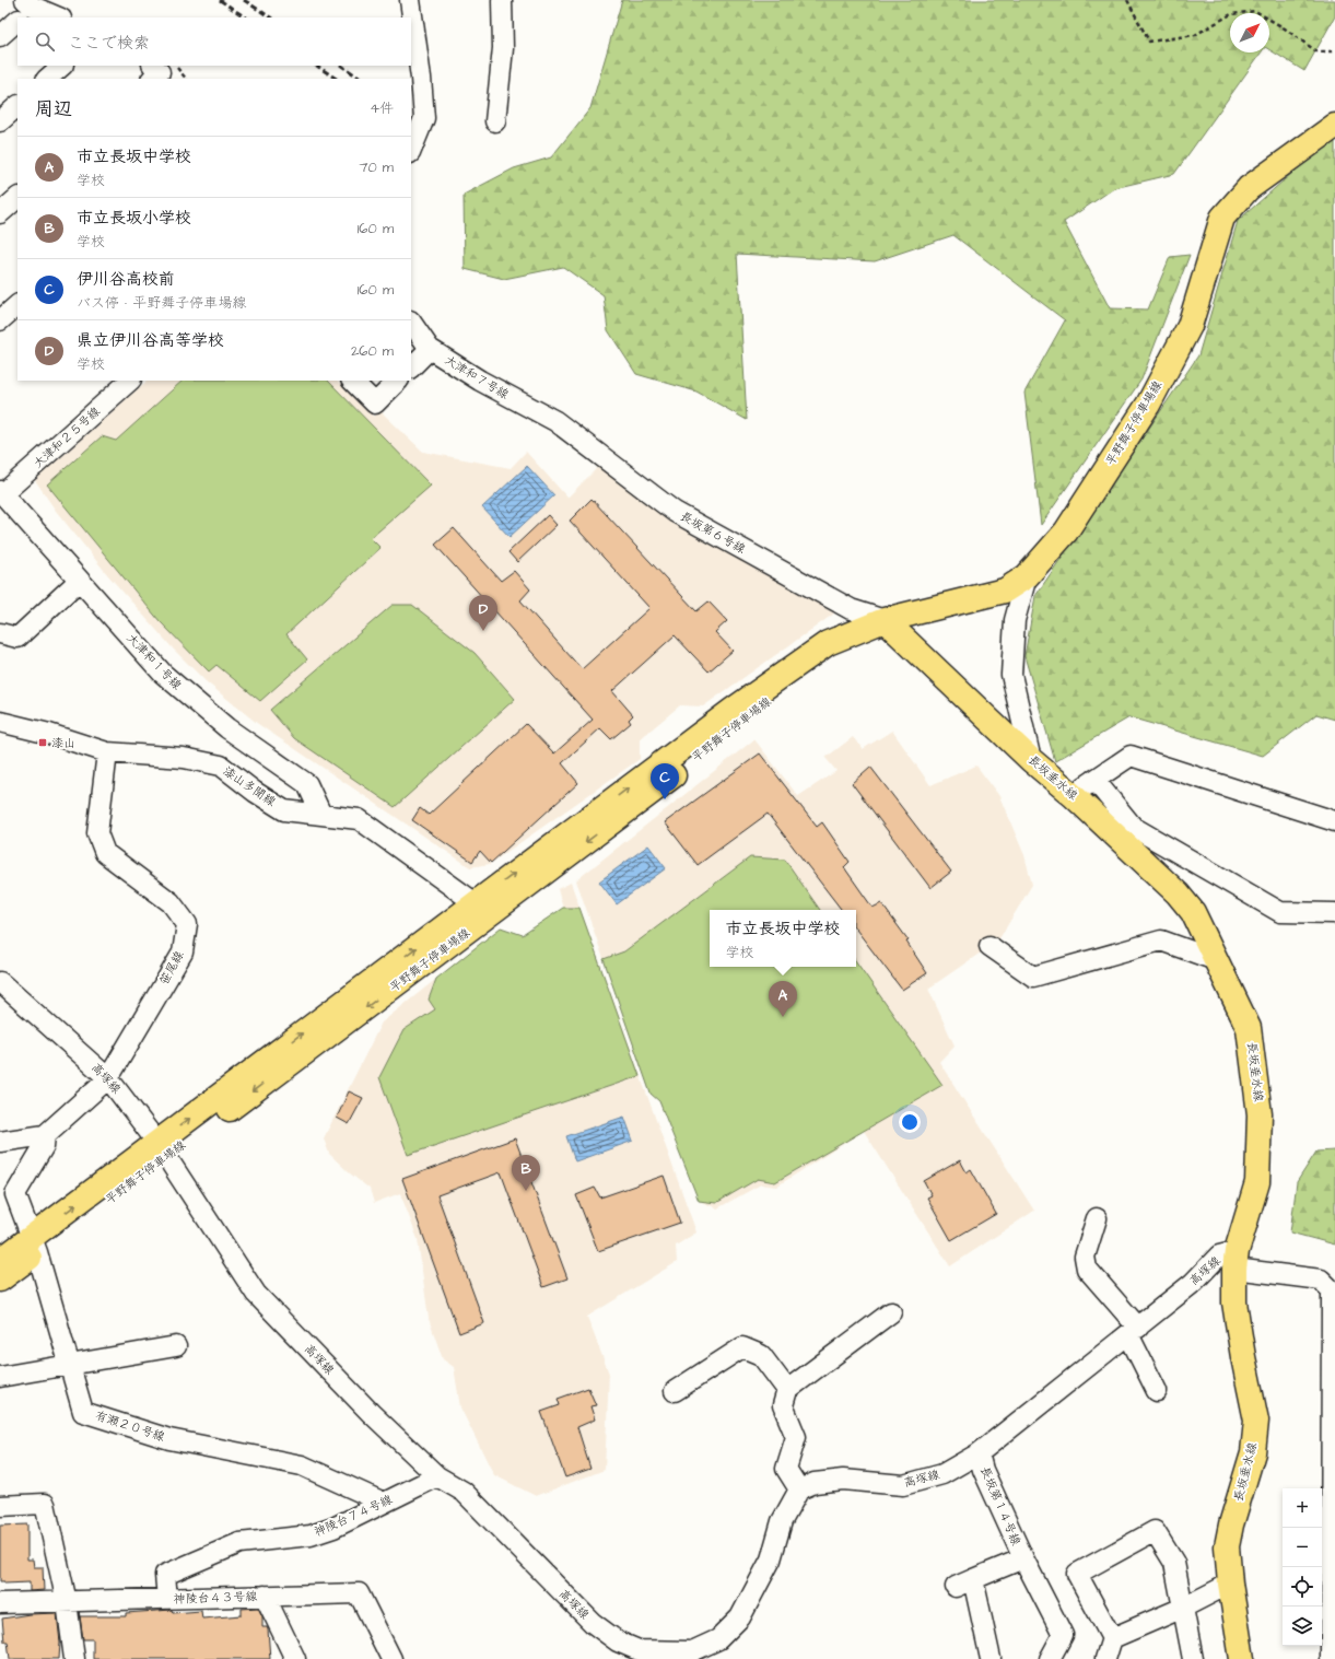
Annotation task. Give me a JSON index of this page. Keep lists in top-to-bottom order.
{
  "streets": {
    "main road": ["平野舞子停車場線", "長坂垂水線"],
    "street": [
      "大津和７号線",
      "大津和２５号線",
      "長坂第６号線",
      "大津和１号線",
      "漆山多聞線",
      "笹尾線",
      "高塚線",
      "有瀬２０号線",
      "長坂第１４号線",
      "神陵台７４号線",
      "神陵台４３号線"
    ]
  },
  "crossings": [
    ["大津和７号線", "長坂第６号線"],
    ["平野舞子停車場線", "長坂第６号線"],
    ["平野舞子停車場線", "長坂垂水線"],
    ["平野舞子停車場線", "漆山多聞線"],
    ["平野舞子停車場線", "高塚線"],
    ["平野舞子停車場線", "有瀬２０号線"],
    ["大津和２５号線", "大津和１号線"],
    ["長坂第６号線", "長坂垂水線"],
    ["大津和１号線", "漆山多聞線"],
    ["長坂垂水線", "高塚線"],
    ["漆山多聞線", "笹尾線"],
    ["笹尾線", "高塚線"],
    ["笹尾線", "有瀬２０号線"],
    ["高塚線", "長坂第１４号線"],
    ["高塚線", "神陵台７４号線"],
    ["有瀬２０号線", "神陵台７４号線"],
    ["神陵台７４号線", "神陵台４３号線"]
  ],
  "places": {
    "transit": ["漆山"]
  },
  "north": "top right",
  "page": {
    "search": "ここで検索",
    "heading": ["周辺", "4件"],
    "list": [
      {
        "mark": "A",
        "name": "市立長坂中学校",
        "note": "学校",
        "value": "70 m"
      },
      {
        "mark": "B",
        "name": "市立長坂小学校",
        "note": "学校",
        "value": "160 m"
      },
      {
        "mark": "C",
        "name": "伊川谷高校前",
        "note": "バス停 · 平野舞子停車場線",
        "value": "160 m"
      },
      {
        "mark": "D",
        "name": "県立伊川谷高等学校",
        "note": "学校",
        "value": "260 m"
      }
    ],
    "pins": [
      "D",
      "C",
      "A",
      "B"
    ],
    "popup": ["市立長坂中学校", "学校"],
    "map_buttons": ["+", "−"]
  }
}
